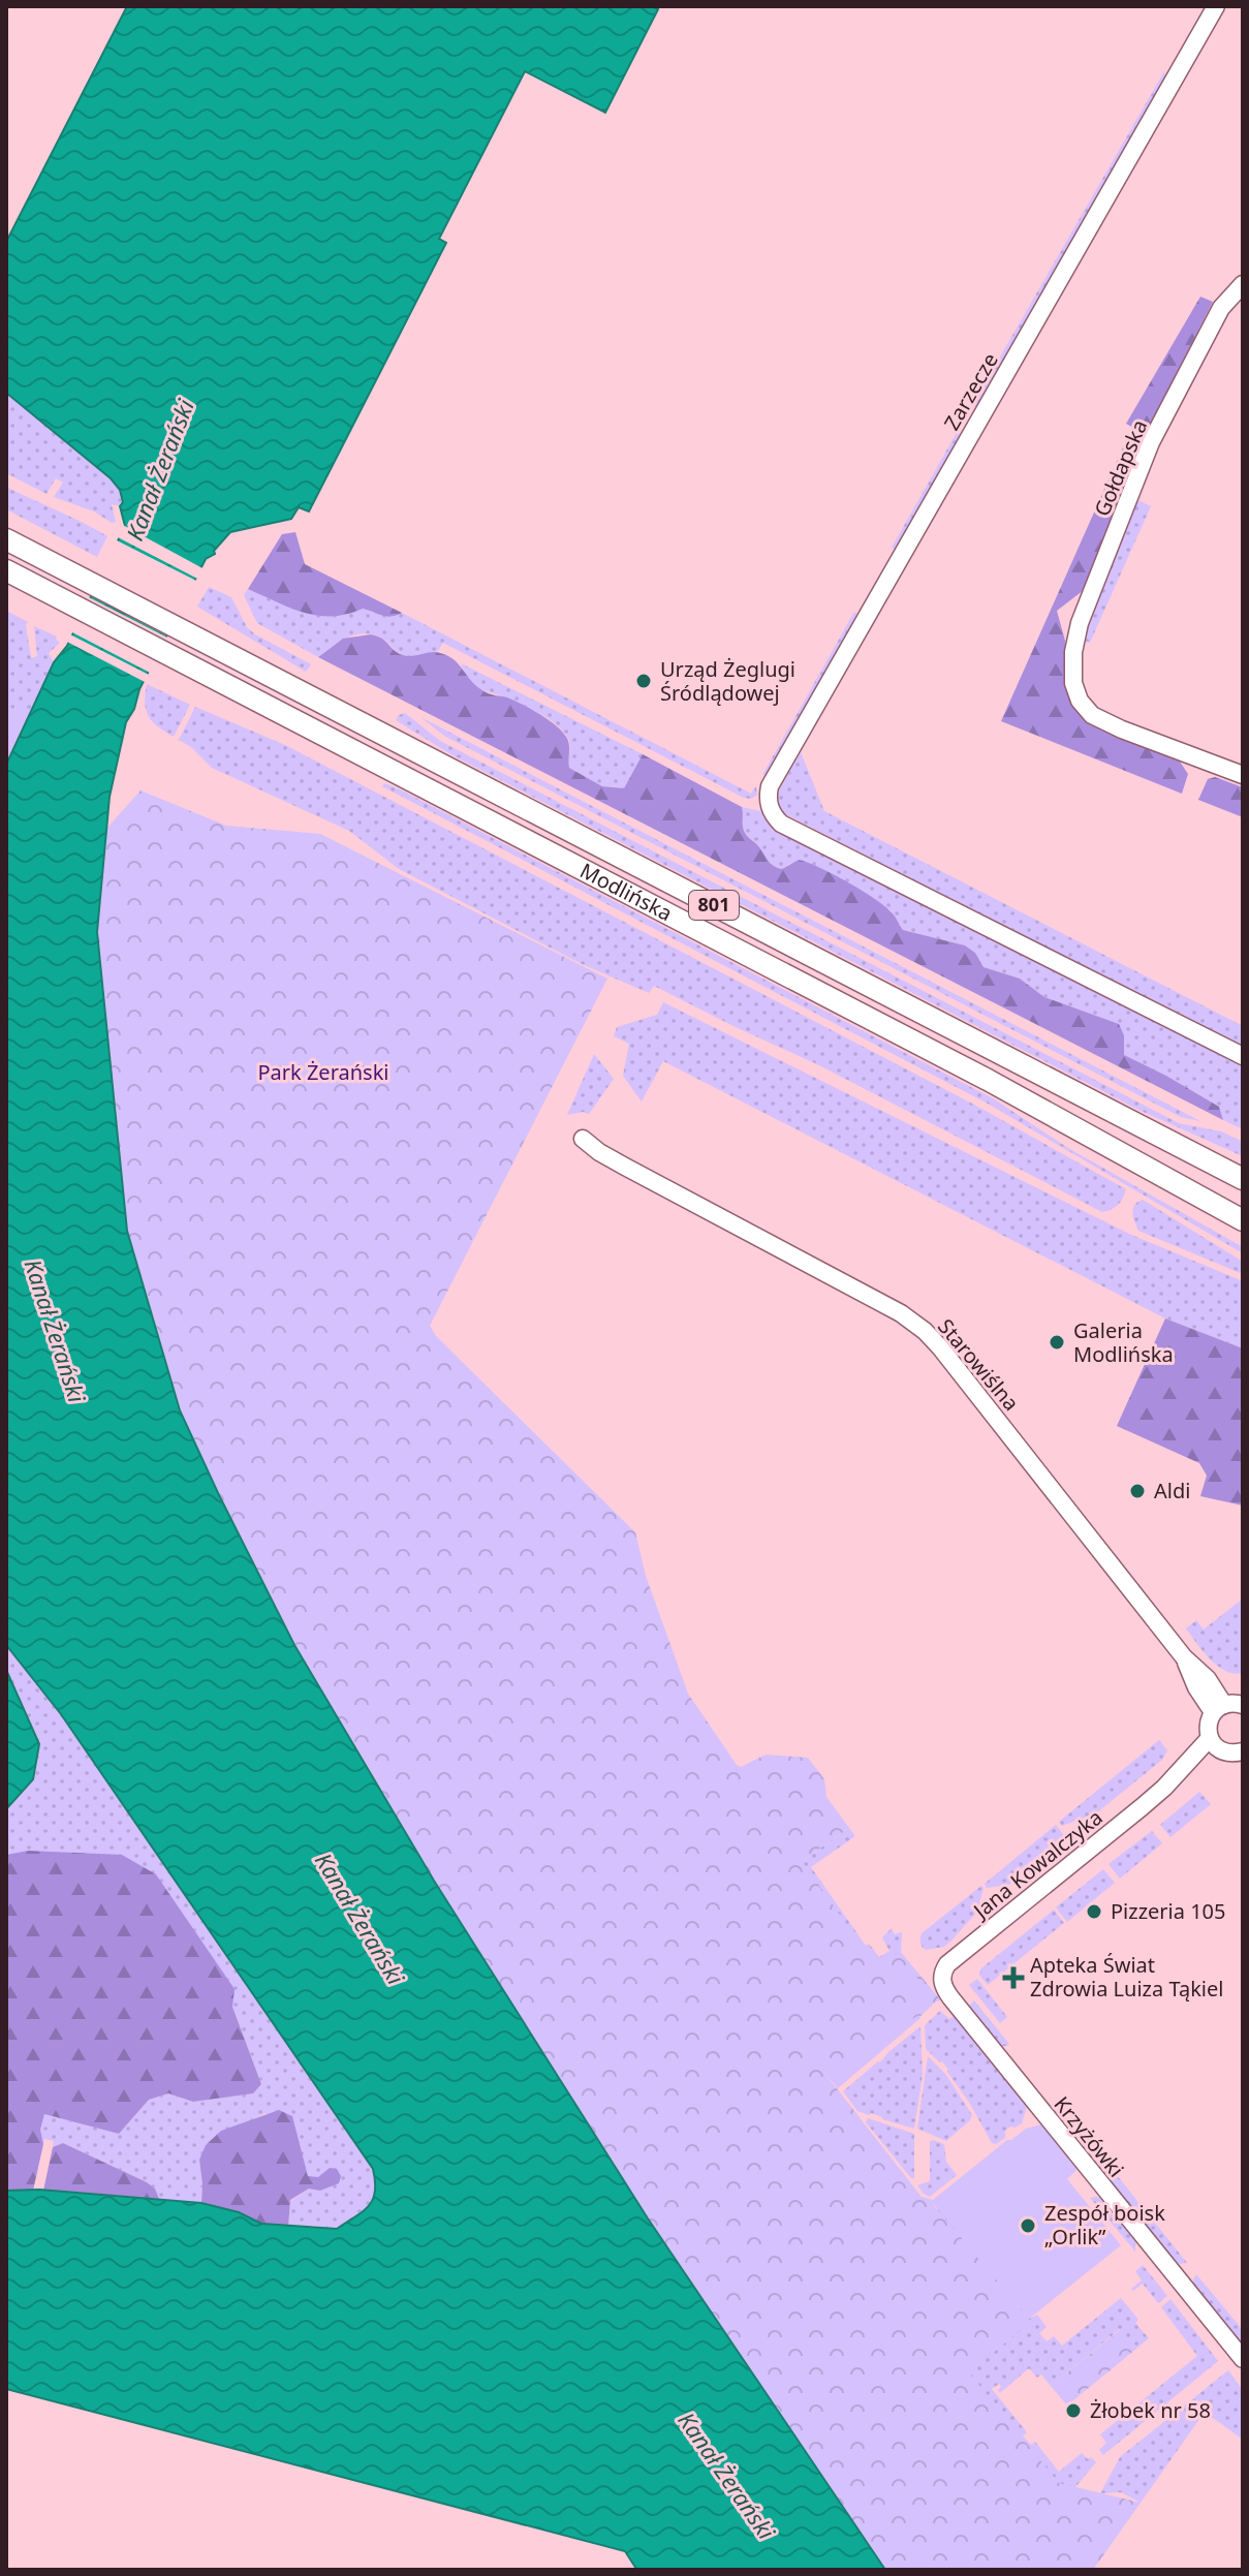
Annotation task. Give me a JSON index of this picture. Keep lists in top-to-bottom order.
{
  "streets": {
    "main road": ["Modlińska", "801"],
    "street": [
      "Zarzecze",
      "Gołdapska",
      "Starowiślna",
      "Jana Kowalczyka",
      "Krzyżówki"
    ]
  },
  "crossings": [
    ["Jana Kowalczyka", "Krzyżówki"]
  ],
  "water": ["Kanał Żerański"],
  "parks": ["Park Żerański"],
  "places": {
    "other": [
      "Urząd Żeglugi Śródlądowej",
      "Galeria Modlińska",
      "Aldi",
      "Pizzeria 105",
      "Zespół boisk „Orlik”",
      "Żłobek nr 58"
    ],
    "health": ["Apteka Świat Zdrowia Luiza Tąkiel"]
  }
}
